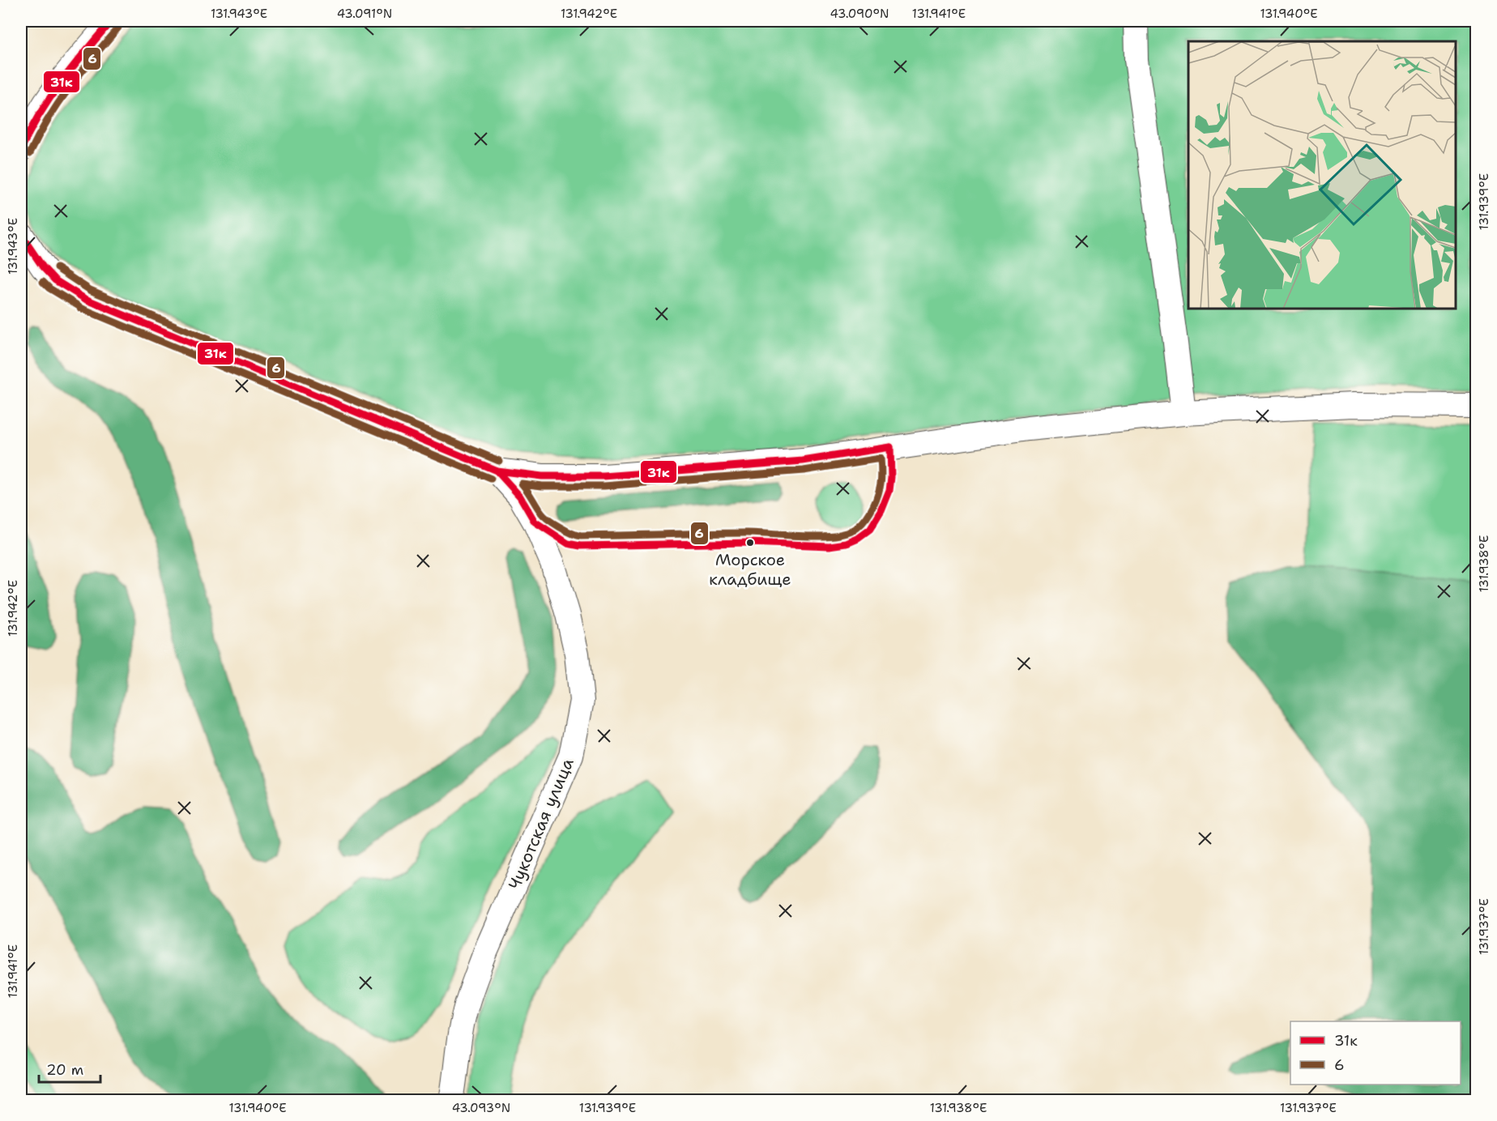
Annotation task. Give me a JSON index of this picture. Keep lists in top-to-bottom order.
{
  "streets": {
    "street": ["Чукотская улица"]
  },
  "places": ["Морское кладбище"],
  "lines": ["transit line 31к", "transit line 6"],
  "legend": ["31к", "6"],
  "scale_bar": "20 m",
  "coordinates": [
    "131.943°E",
    "43.091°N",
    "131.942°E",
    "43.090°N",
    "131.941°E",
    "131.940°E",
    "131.939°E",
    "131.938°E",
    "131.937°E",
    "43.093°N"
  ]
}
